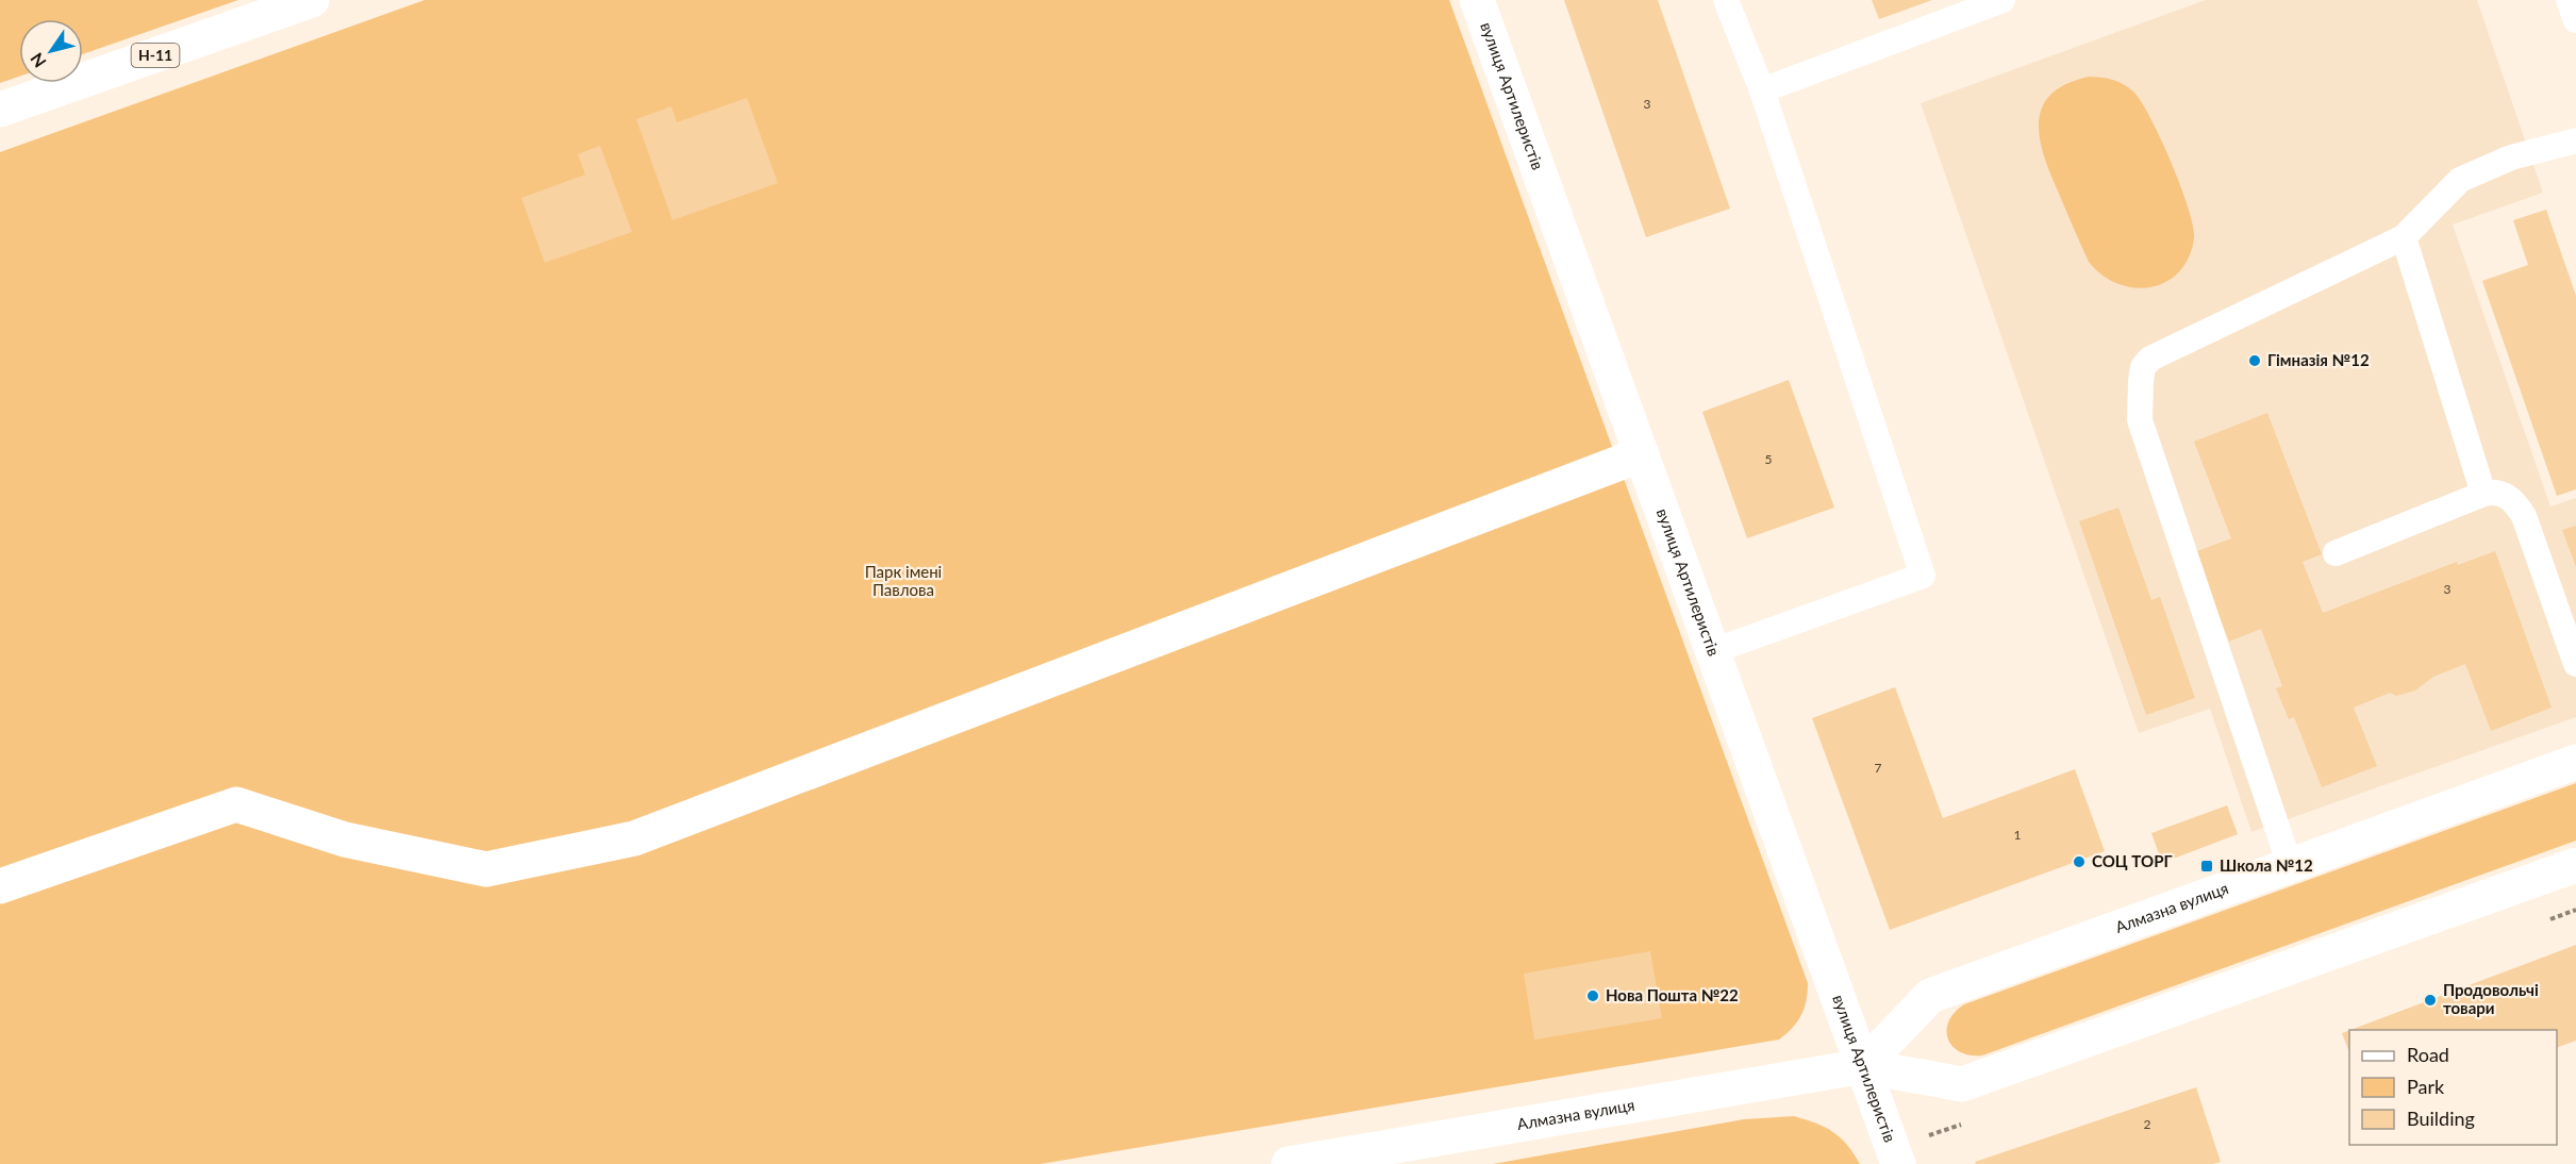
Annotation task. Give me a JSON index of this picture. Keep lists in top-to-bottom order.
{
  "streets": {
    "street": ["Н-11", "вулиця Артилеристів", "Алмазна вулиця"]
  },
  "crossings": [
    ["вулиця Артилеристів", "Алмазна вулиця"]
  ],
  "parks": ["Парк імені Павлова"],
  "places": {
    "other": [
      "Гімназія №12",
      "СОЦ ТОРГ",
      "Нова Пошта №22",
      "Продовольчі товари"
    ],
    "transit": ["Школа №12"]
  },
  "house_numbers": [
    "3",
    "5",
    "3",
    "7",
    "1",
    "2"
  ],
  "legend": ["Road", "Park", "Building"],
  "north": "bottom left"
}
